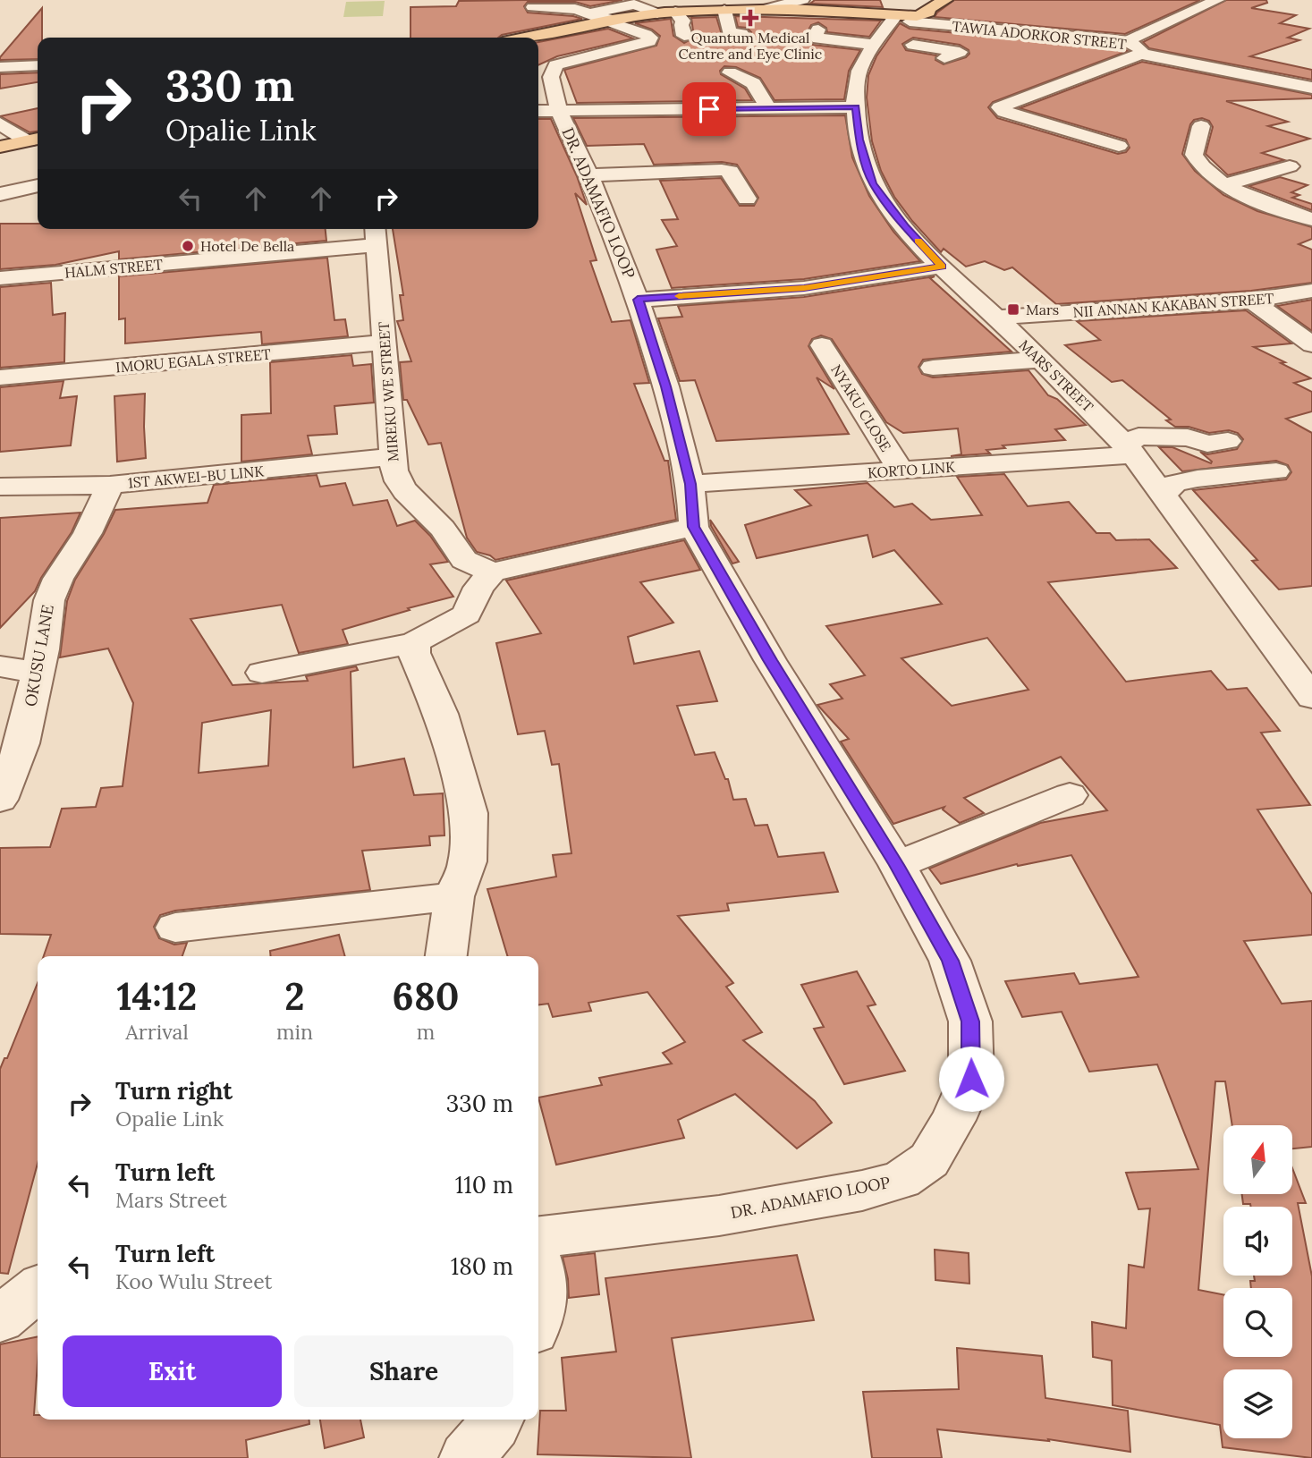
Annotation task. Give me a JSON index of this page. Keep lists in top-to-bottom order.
{
  "streets": {
    "street": [
      "TAWIA ADORKOR STREET",
      "DR. ADAMAFIO LOOP",
      "HALM STREET",
      "NII ANNAN KAKABAN STREET",
      "IMORU EGALA STREET",
      "MARS STREET",
      "MIREKU WE STREET",
      "NYAKU CLOSE",
      "KORTO LINK",
      "1ST AKWEI-BU LINK",
      "OKUSU LANE"
    ]
  },
  "crossings": [
    ["TAWIA ADORKOR STREET", "MARS STREET"],
    ["DR. ADAMAFIO LOOP", "KORTO LINK"],
    ["HALM STREET", "MIREKU WE STREET"],
    ["NII ANNAN KAKABAN STREET", "MARS STREET"],
    ["IMORU EGALA STREET", "MIREKU WE STREET"],
    ["MARS STREET", "KORTO LINK"],
    ["MIREKU WE STREET", "1ST AKWEI-BU LINK"],
    ["NYAKU CLOSE", "KORTO LINK"],
    ["1ST AKWEI-BU LINK", "OKUSU LANE"]
  ],
  "places": {
    "health": ["Quantum Medical Centre and Eye Clinic"],
    "other": ["Hotel De Bella"],
    "transit": ["Mars"]
  },
  "north": "top",
  "page": {
    "turn": ["330 m", "Opalie Link"],
    "eta": [
      "14:12",
      "Arrival",
      "2",
      "min",
      "680",
      "m"
    ],
    "list": [
      {
        "name": "Turn right",
        "note": "Opalie Link",
        "value": "330 m"
      },
      {
        "name": "Turn left",
        "note": "Mars Street",
        "value": "110 m"
      },
      {
        "name": "Turn left",
        "note": "Koo Wulu Street",
        "value": "180 m"
      }
    ],
    "buttons": ["Exit", "Share"]
  }
}
